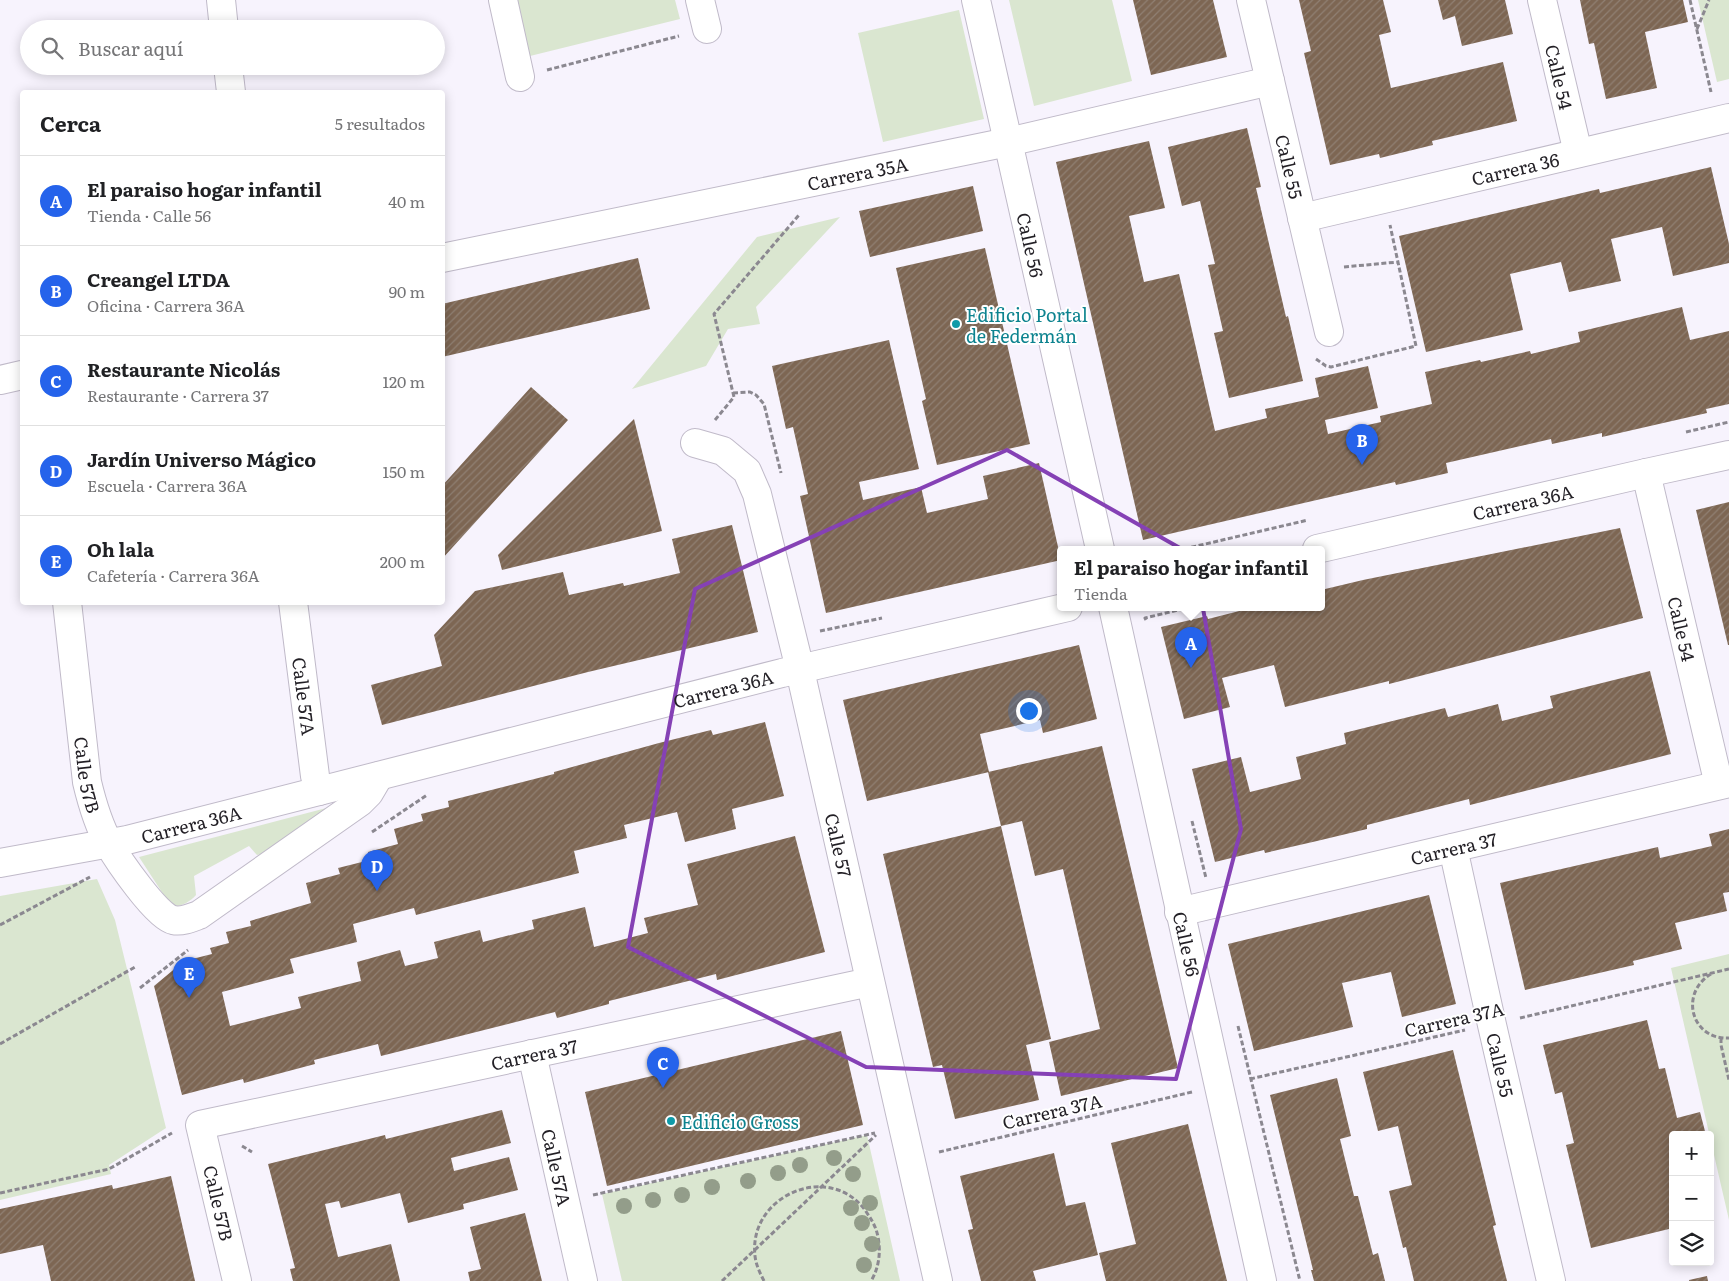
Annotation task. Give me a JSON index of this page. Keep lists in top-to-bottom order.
{
  "streets": {
    "street": [
      "Calle 54",
      "Calle 55",
      "Carrera 36",
      "Carrera 35A",
      "Calle 56",
      "Carrera 36A",
      "Calle 57A",
      "Calle 57B",
      "Calle 57",
      "Carrera 37"
    ],
    "path": ["Carrera 37A"]
  },
  "crossings": [
    ["Calle 54", "Carrera 36"],
    ["Calle 54", "Carrera 36A"],
    ["Calle 54", "Carrera 37"],
    ["Calle 55", "Carrera 36"],
    ["Calle 55", "Carrera 35A"],
    ["Calle 55", "Carrera 37"],
    ["Calle 55", "Carrera 37A"],
    ["Carrera 35A", "Calle 56"],
    ["Calle 56", "Carrera 37"],
    ["Carrera 36A", "Calle 57A"],
    ["Carrera 36A", "Calle 57B"],
    ["Carrera 36A", "Calle 57"],
    ["Calle 57A", "Carrera 37"],
    ["Calle 57B", "Carrera 37"],
    ["Calle 57", "Carrera 37"]
  ],
  "places": ["Edificio Portal de Federmán", "Edificio Gross"],
  "page": {
    "search": "Buscar aquí",
    "heading": ["Cerca", "5 resultados"],
    "list": [
      {
        "mark": "A",
        "name": "El paraiso hogar infantil",
        "note": "Tienda · Calle 56",
        "value": "40 m"
      },
      {
        "mark": "B",
        "name": "Creangel LTDA",
        "note": "Oficina · Carrera 36A",
        "value": "90 m"
      },
      {
        "mark": "C",
        "name": "Restaurante Nicolás",
        "note": "Restaurante · Carrera 37",
        "value": "120 m"
      },
      {
        "mark": "D",
        "name": "Jardín Universo Mágico",
        "note": "Escuela · Carrera 36A",
        "value": "150 m"
      },
      {
        "mark": "E",
        "name": "Oh lala",
        "note": "Cafetería · Carrera 36A",
        "value": "200 m"
      }
    ],
    "pins": [
      "B",
      "A",
      "D",
      "E",
      "C"
    ],
    "popup": ["El paraiso hogar infantil", "Tienda"],
    "map_buttons": ["+", "−"]
  }
}
